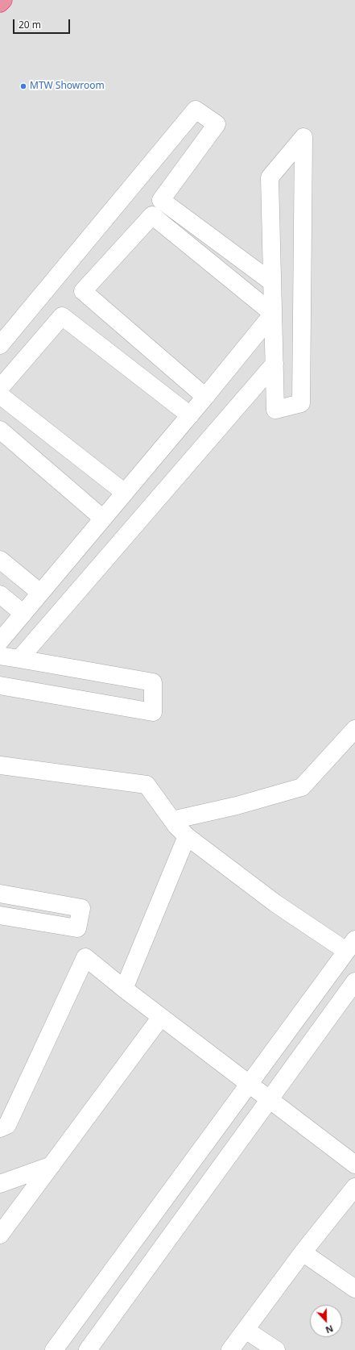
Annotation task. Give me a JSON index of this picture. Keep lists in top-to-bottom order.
{
  "places": ["MTW Showroom"],
  "scale_bar": "20 m",
  "north": "bottom"
}
